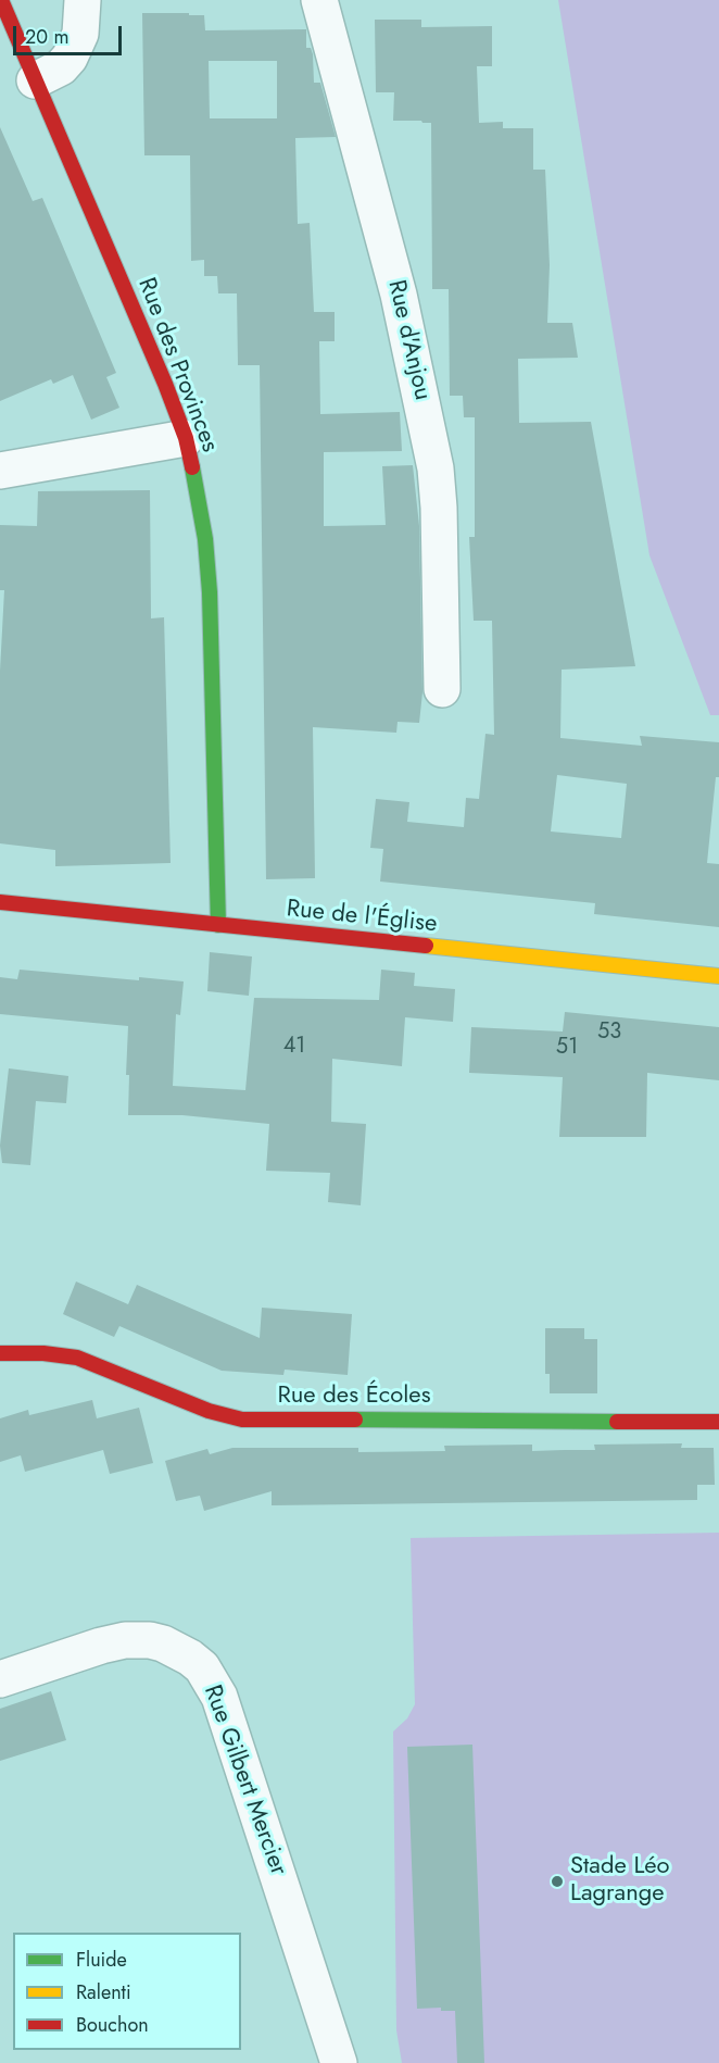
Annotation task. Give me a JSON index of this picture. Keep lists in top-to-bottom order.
{
  "streets": {
    "street": [
      "Rue d'Anjou",
      "Rue des Provinces",
      "Rue de l'Église",
      "Rue des Écoles",
      "Rue Gilbert Mercier"
    ]
  },
  "crossings": [
    ["Rue des Provinces", "Rue de l'Église"]
  ],
  "places": ["Stade Léo Lagrange"],
  "house_numbers": ["53", "41", "51"],
  "legend": ["Fluide", "Ralenti", "Bouchon"],
  "scale_bar": "20 m"
}
